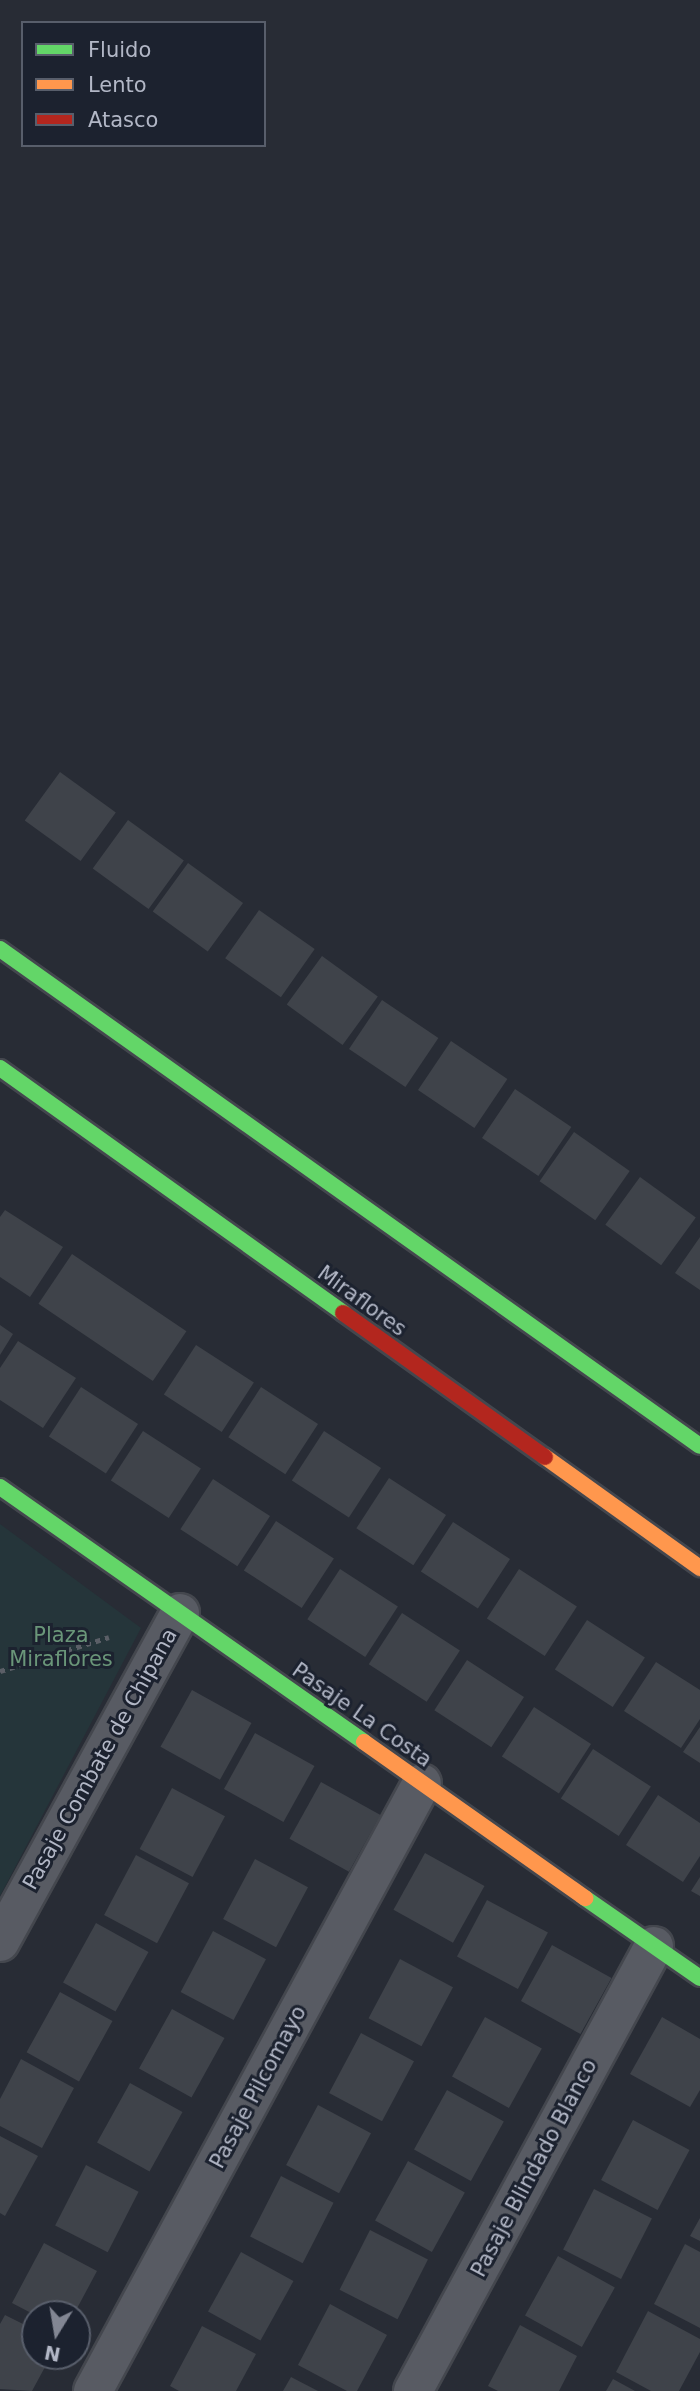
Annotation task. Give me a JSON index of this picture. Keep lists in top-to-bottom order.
{
  "streets": {
    "main road": ["Miraflores", "Pasaje La Costa"],
    "street": ["Pasaje Combate de Chipana", "Pasaje Pilcomayo", "Pasaje Blindado Blanco"]
  },
  "crossings": [
    ["Pasaje La Costa", "Pasaje Combate de Chipana"],
    ["Pasaje La Costa", "Pasaje Pilcomayo"],
    ["Pasaje La Costa", "Pasaje Blindado Blanco"]
  ],
  "parks": ["Plaza Miraflores"],
  "legend": ["Fluido", "Lento", "Atasco"],
  "north": "bottom"
}
